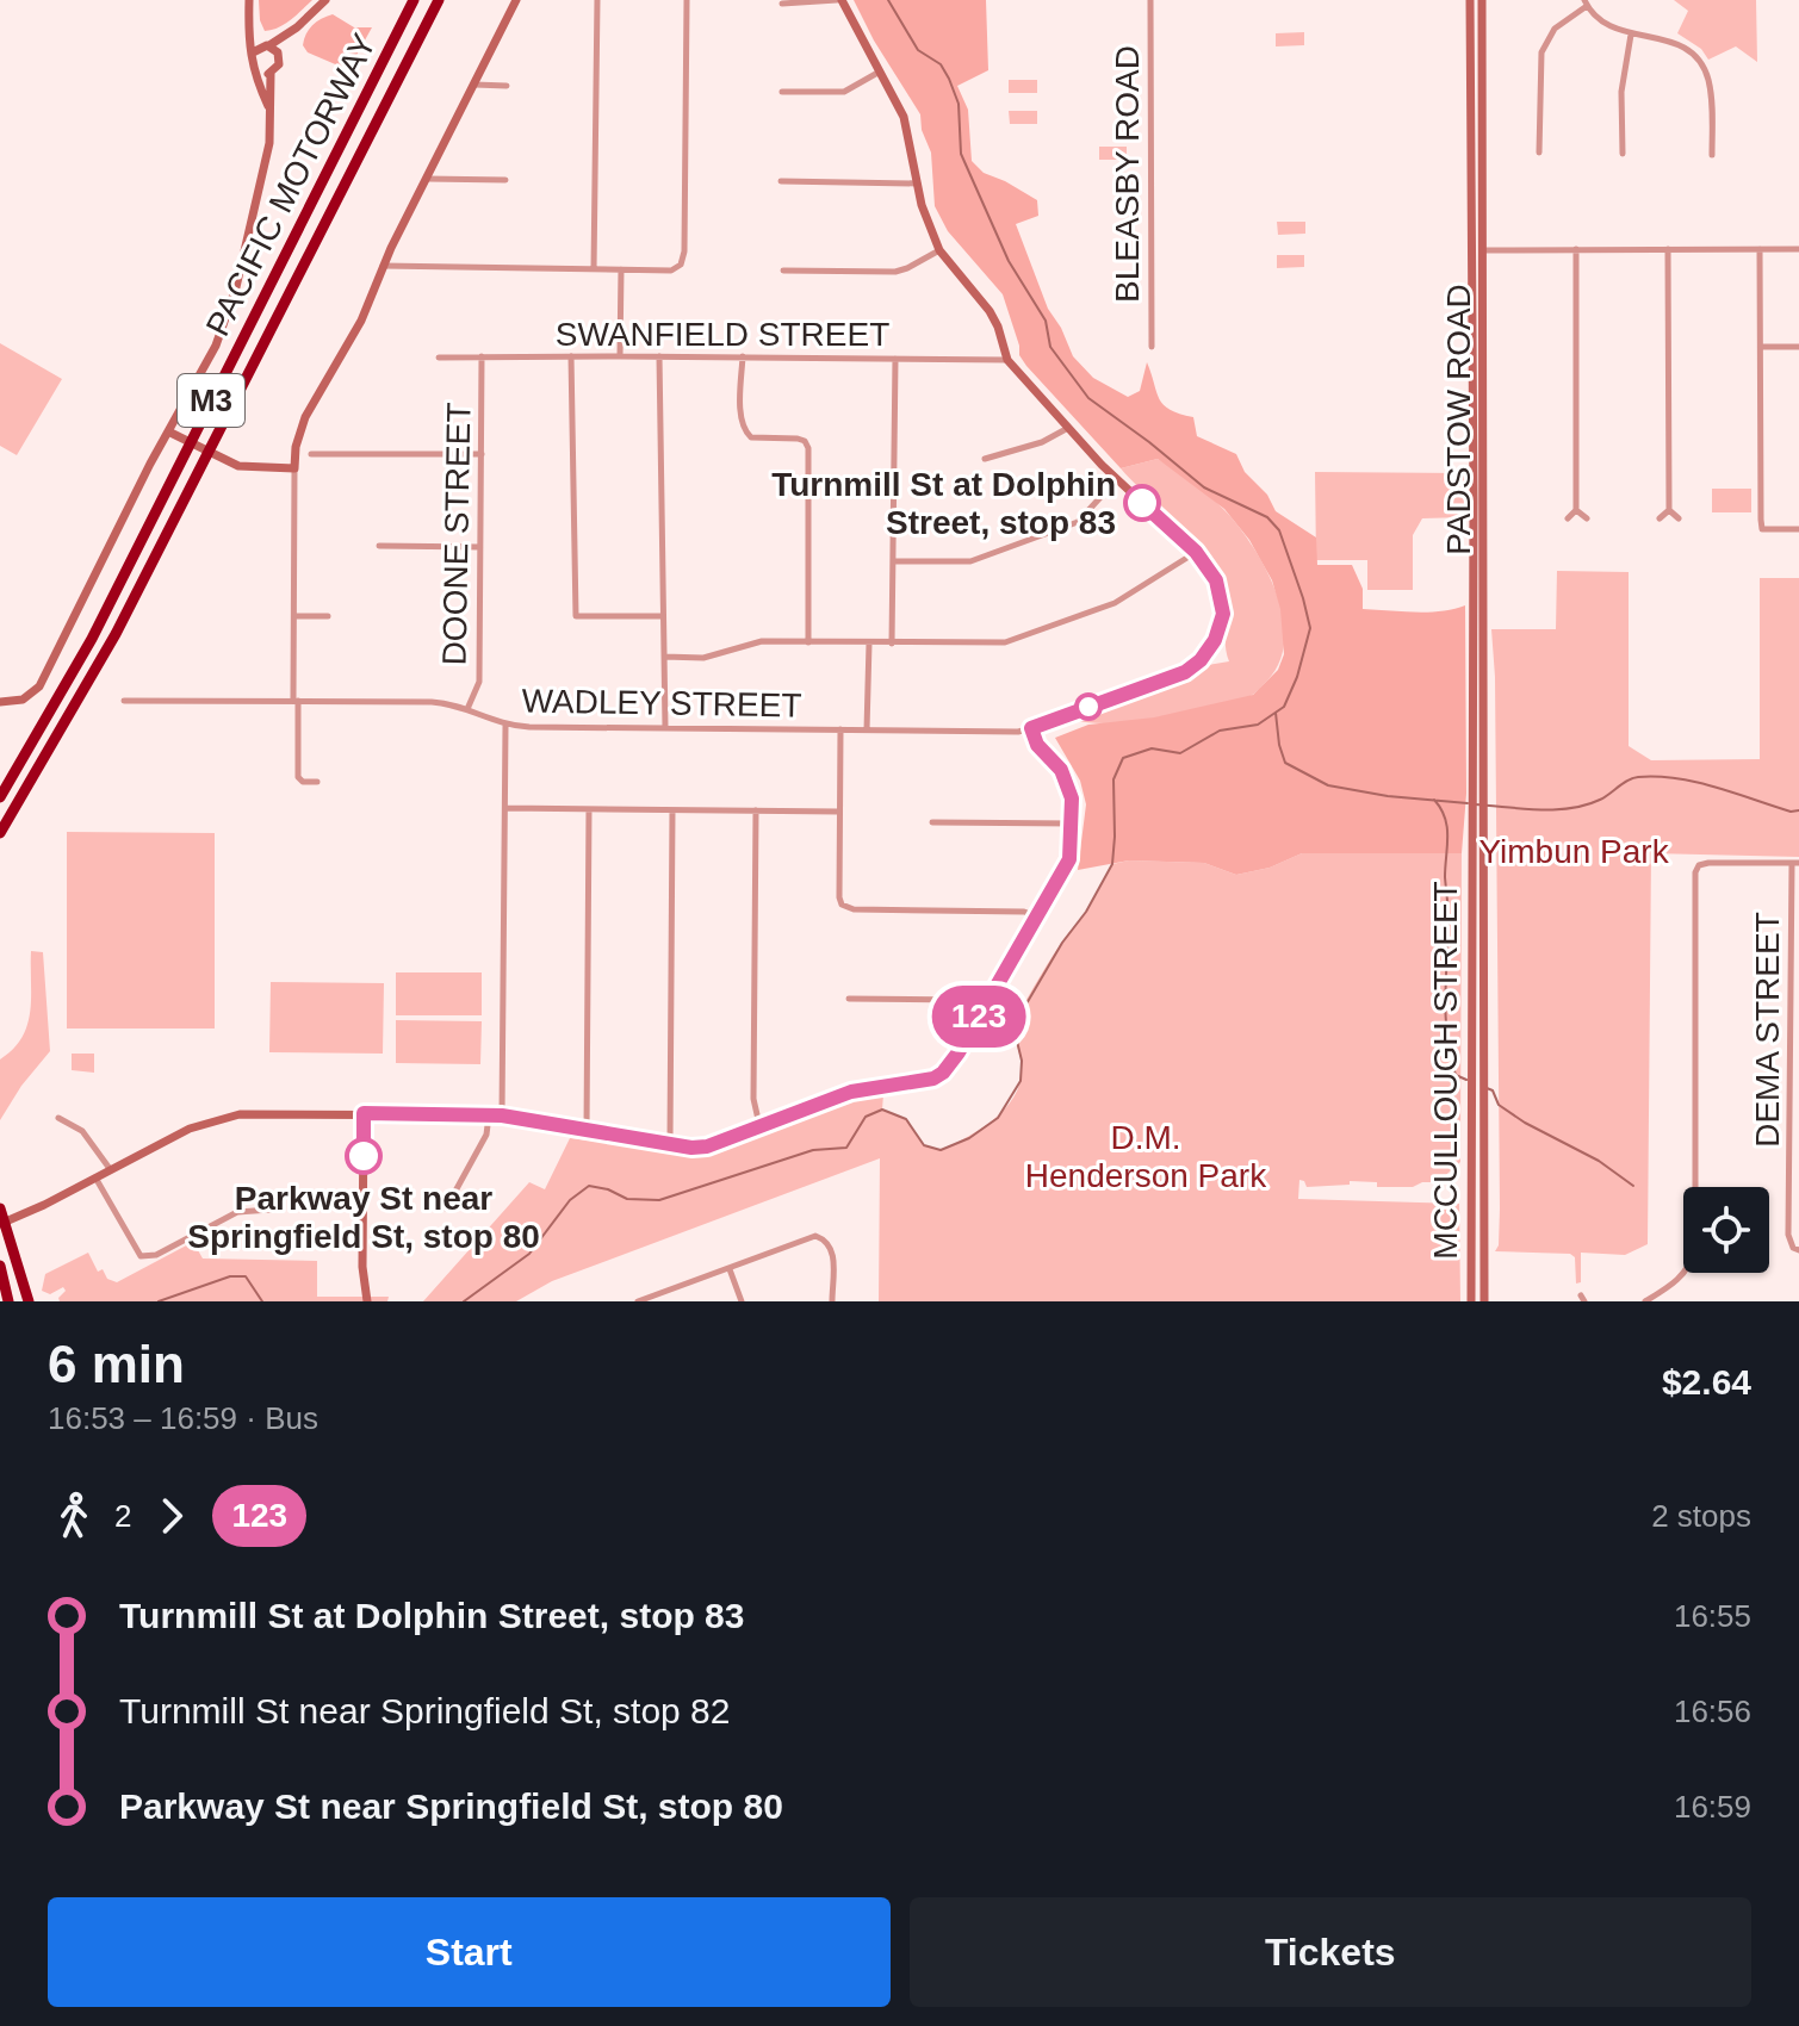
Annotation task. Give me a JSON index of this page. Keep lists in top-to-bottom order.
{
  "streets": {
    "highway": ["PACIFIC MOTORWAY", "M3"],
    "street": [
      "BLEASBY ROAD",
      "SWANFIELD STREET",
      "PADSTOW ROAD",
      "DOONE STREET",
      "WADLEY STREET",
      "DEMA STREET",
      "MCCULLOUGH STREET"
    ]
  },
  "crossings": [
    ["SWANFIELD STREET", "DOONE STREET"],
    ["PADSTOW ROAD", "MCCULLOUGH STREET"],
    ["DOONE STREET", "WADLEY STREET"]
  ],
  "parks": ["Yimbun Park", "D.M. Henderson Park"],
  "places": ["Turnmill St at Dolphin Street, stop 83", "Parkway St near Springfield St, stop 80"],
  "lines": ["bus line 123"],
  "page": {
    "on_map": "123",
    "heading": ["6 min", "16:53 – 16:59 · Bus", "$2.64"],
    "legs": ["2", "123", "2 stops"],
    "list": [
      {
        "name": "Turnmill St at Dolphin Street, stop 83",
        "value": "16:55"
      },
      {
        "name": "Turnmill St near Springfield St, stop 82",
        "value": "16:56"
      },
      {
        "name": "Parkway St near Springfield St, stop 80",
        "value": "16:59"
      }
    ],
    "buttons": ["Start", "Tickets"]
  }
}
